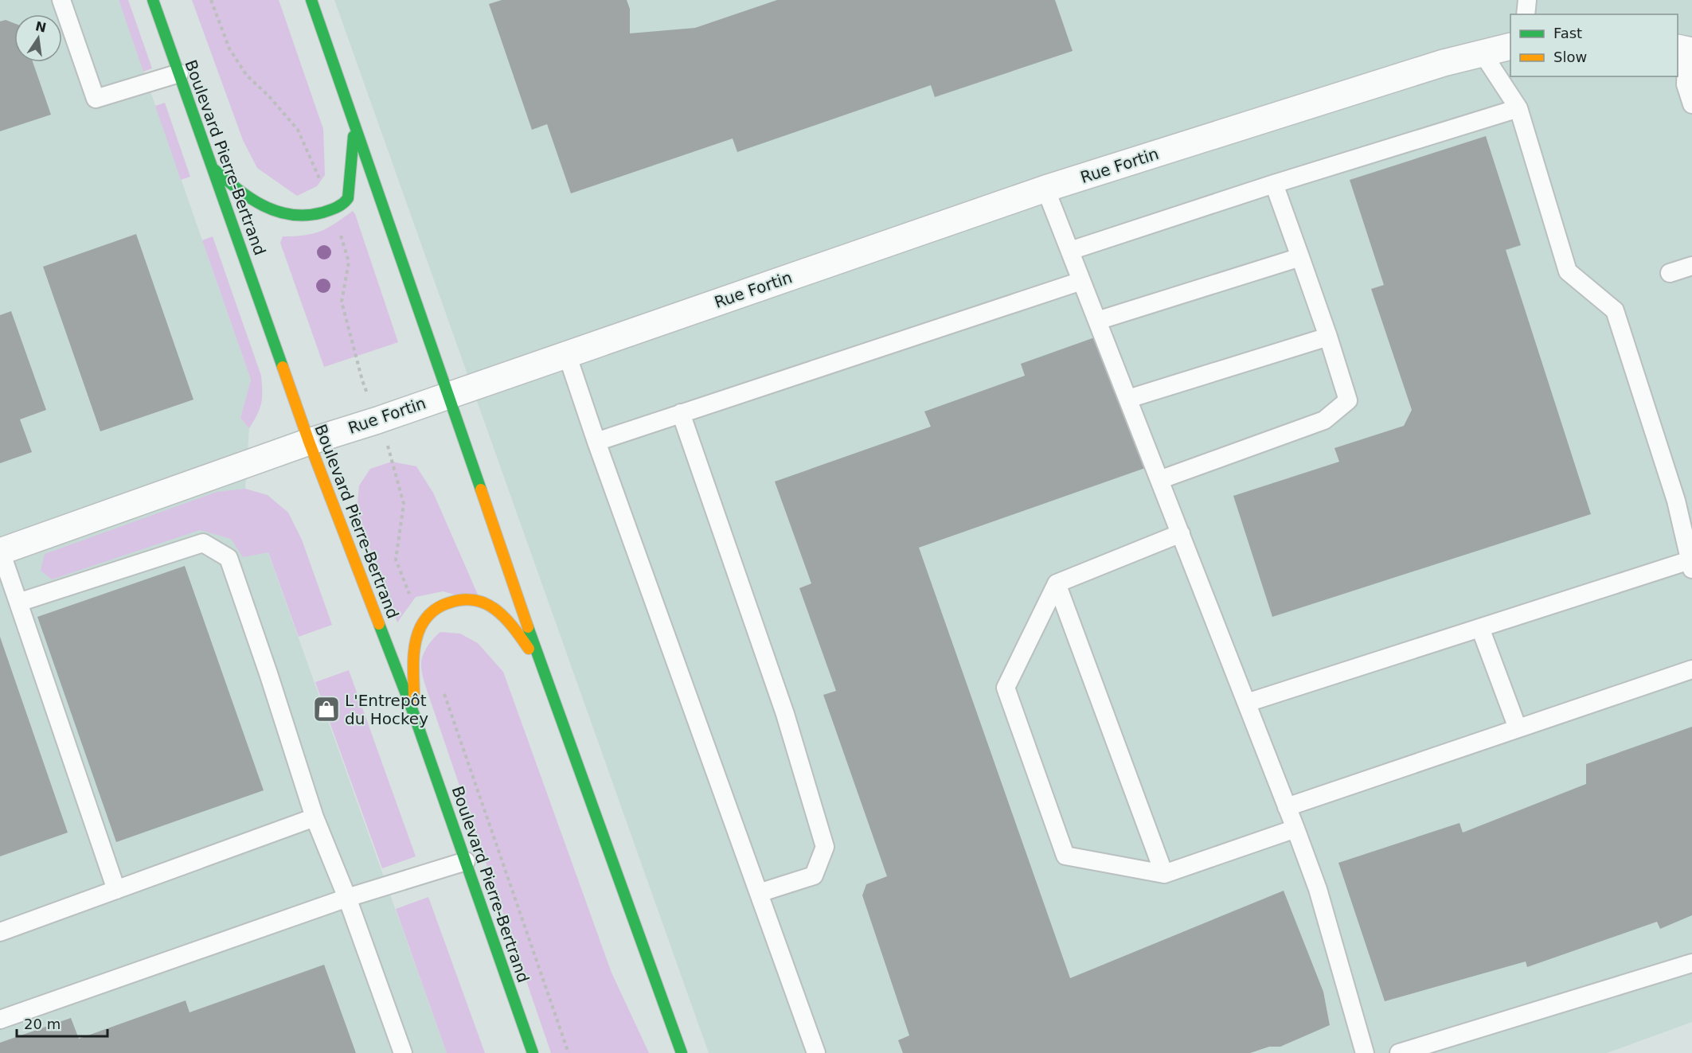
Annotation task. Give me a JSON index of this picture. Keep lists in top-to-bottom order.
{
  "streets": {
    "main road": ["Boulevard Pierre-Bertrand"],
    "street": ["Rue Fortin"]
  },
  "crossings": [
    ["Boulevard Pierre-Bertrand", "Rue Fortin"]
  ],
  "places": {
    "shop": ["L'Entrepôt du Hockey"]
  },
  "legend": ["Fast", "Slow"],
  "scale_bar": "20 m",
  "north": "top"
}
